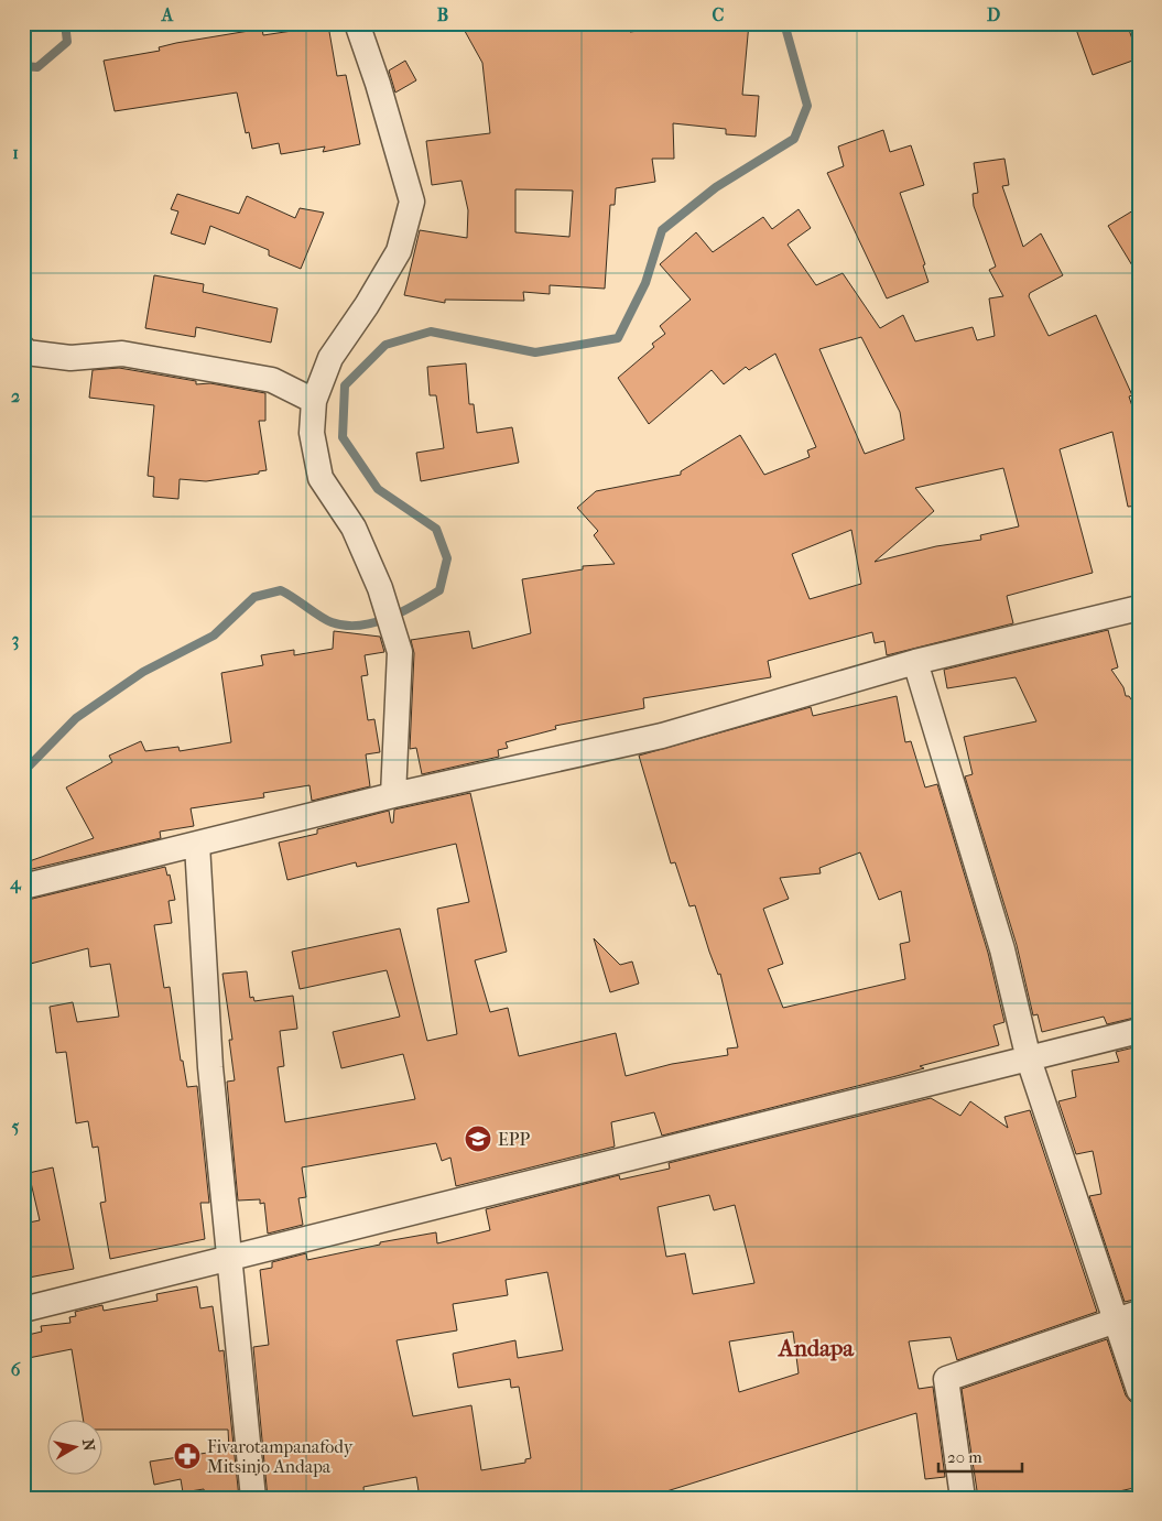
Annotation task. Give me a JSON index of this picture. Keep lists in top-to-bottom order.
{
  "districts": ["Andapa"],
  "places": {
    "school or university": ["EPP"],
    "pharmacy": ["Fivarotampanafody Mitsinjo Andapa"]
  },
  "scale_bar": "20 m",
  "north": "right",
  "grid": {
    "columns": [
      "A",
      "B",
      "C",
      "D"
    ],
    "rows": [
      "1",
      "2",
      "3",
      "4",
      "5",
      "6"
    ]
  }
}
